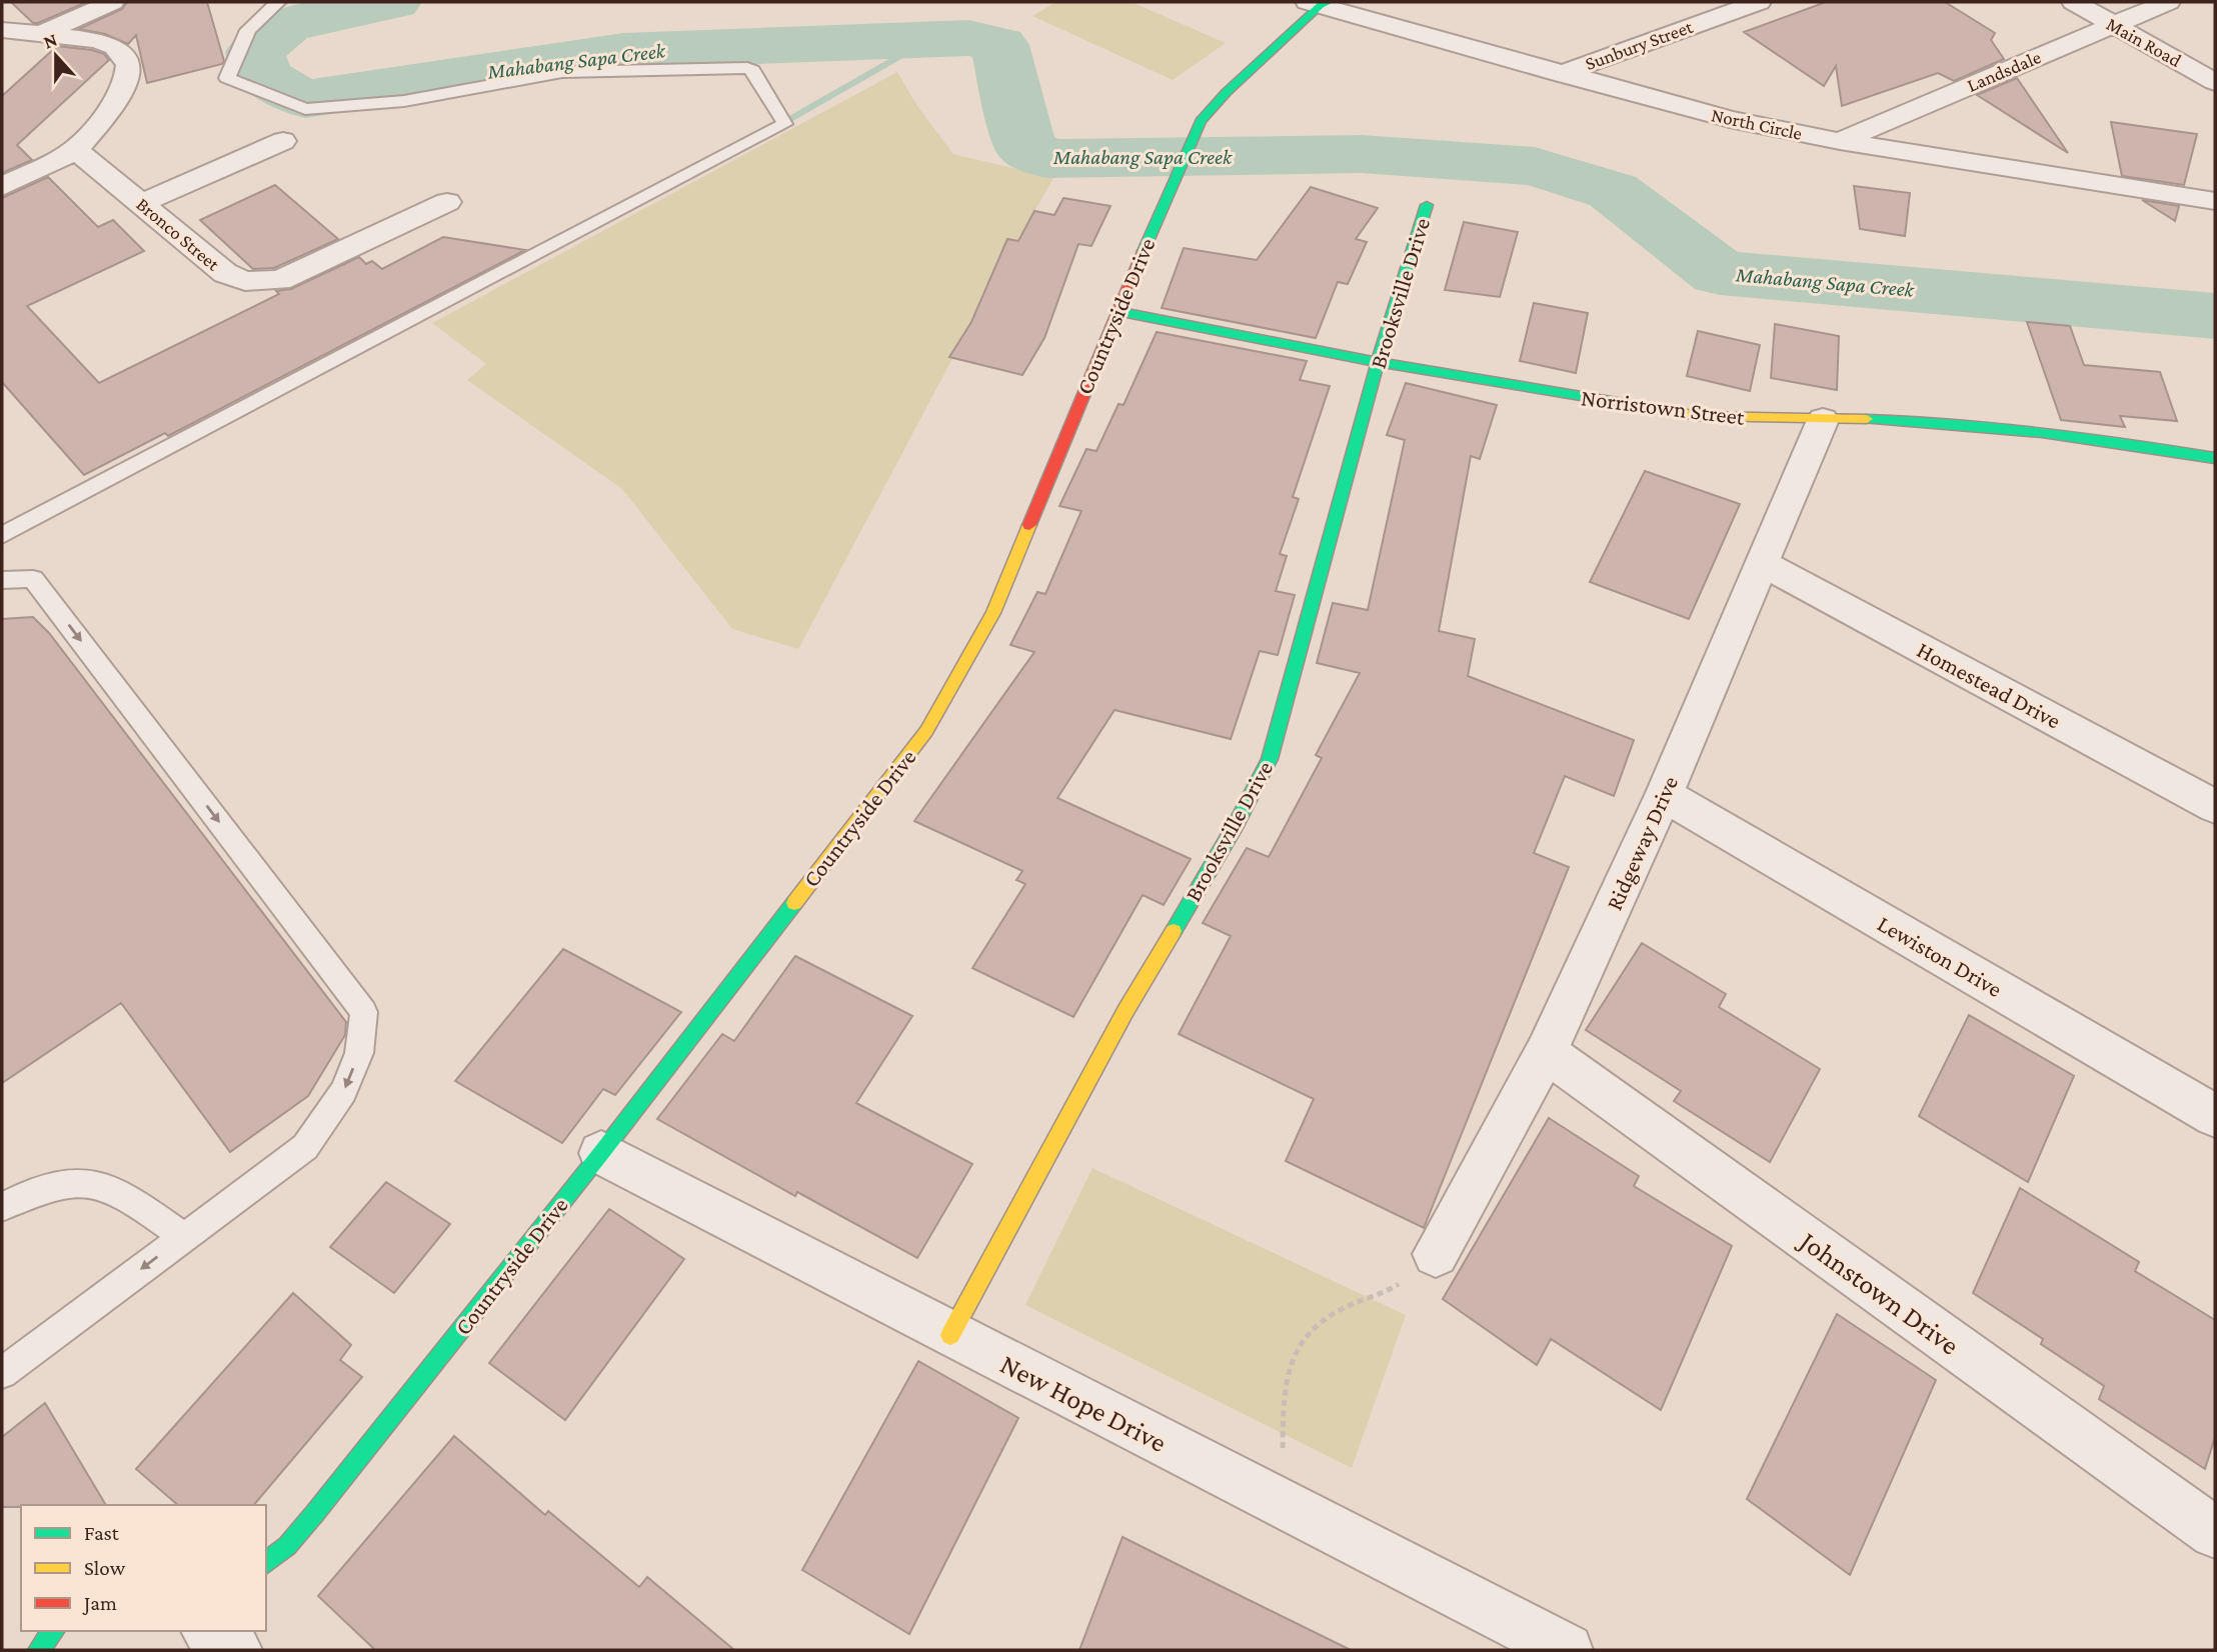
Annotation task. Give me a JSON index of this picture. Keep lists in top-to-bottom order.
{
  "streets": {
    "street": [
      "Main Road",
      "Sunbury Street",
      "Landsdale",
      "North Circle",
      "Bronco Street",
      "Brooksville Drive",
      "Countryside Drive",
      "Norristown Street",
      "Homestead Drive",
      "Ridgeway Drive",
      "Lewiston Drive",
      "Johnstown Drive",
      "New Hope Drive"
    ]
  },
  "crossings": [
    ["Main Road", "Landsdale"],
    ["Sunbury Street", "North Circle"],
    ["Landsdale", "North Circle"],
    ["North Circle", "Countryside Drive"],
    ["Brooksville Drive", "Norristown Street"],
    ["Brooksville Drive", "New Hope Drive"],
    ["Countryside Drive", "Norristown Street"],
    ["Countryside Drive", "New Hope Drive"],
    ["Norristown Street", "Ridgeway Drive"],
    ["Homestead Drive", "Ridgeway Drive"],
    ["Ridgeway Drive", "Lewiston Drive"],
    ["Ridgeway Drive", "Johnstown Drive"]
  ],
  "water": ["Mahabang Sapa Creek"],
  "legend": ["Fast", "Slow", "Jam"],
  "north": "top"
}
